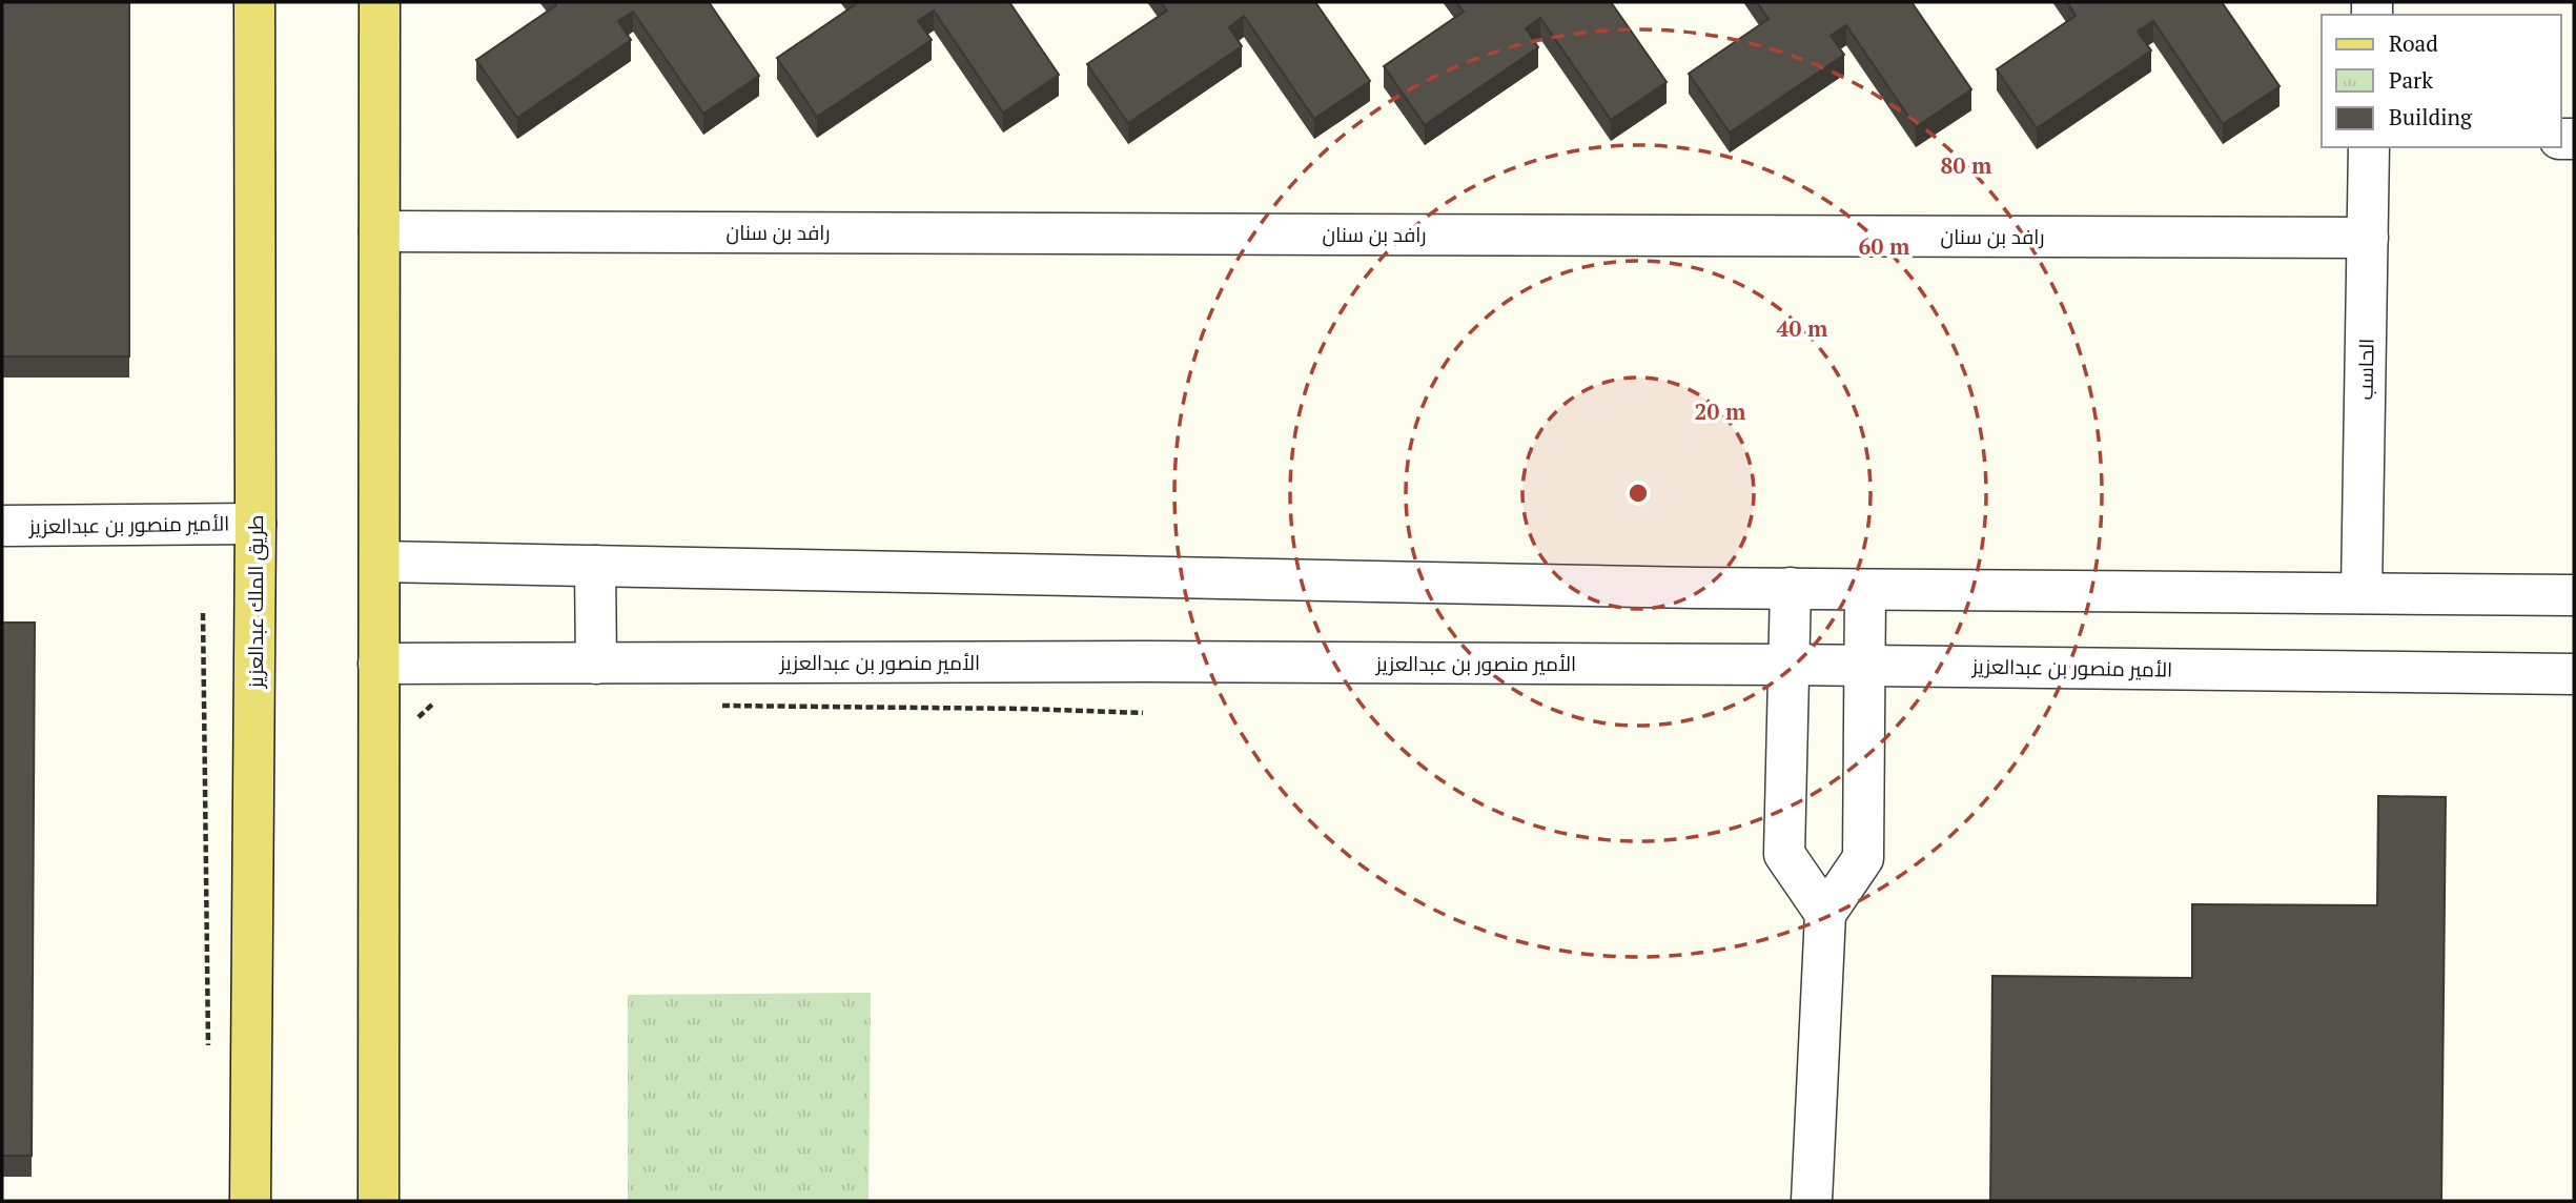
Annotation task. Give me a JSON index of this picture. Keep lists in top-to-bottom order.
{
  "streets": {
    "main road": ["طريق الملك عبدالعزيز"],
    "street": ["رافد بن سنان", "الحاسب", "الأمير منصور بن عبدالعزيز"]
  },
  "crossings": [
    ["رافد بن سنان", "الحاسب"],
    ["الأمير منصور بن عبدالعزيز", "طريق الملك عبدالعزيز"]
  ],
  "legend": ["Road", "Park", "Building"],
  "rings": [
    "80 m",
    "60 m",
    "40 m",
    "20 m"
  ]
}
